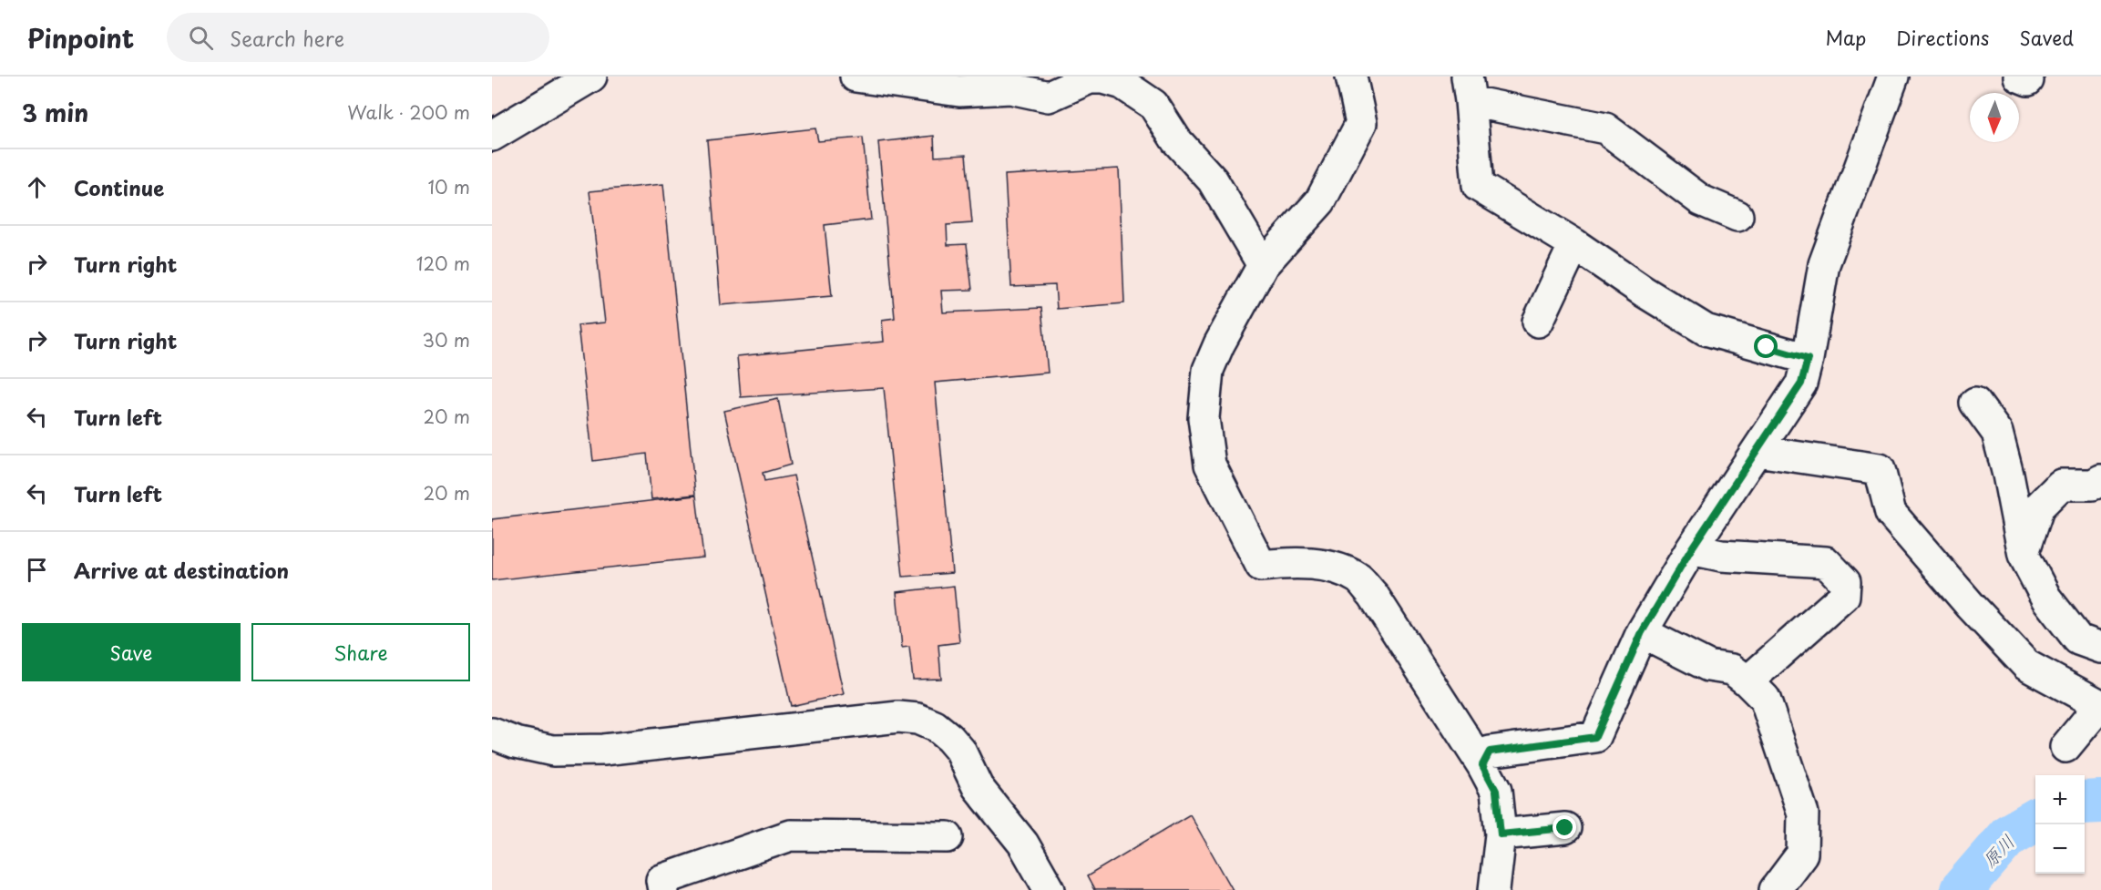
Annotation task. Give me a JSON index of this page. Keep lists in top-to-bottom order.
{
  "water": ["原川"],
  "north": "bottom",
  "page": {
    "header": "Pinpoint",
    "search": "Search here",
    "nav": ["Map", "Directions", "Saved"],
    "heading": ["3 min", "Walk · 200 m"],
    "list": [
      ["Continue", "10 m"],
      ["Turn right", "120 m"],
      ["Turn right", "30 m"],
      ["Turn left", "20 m"],
      ["Turn left", "20 m"],
      "Arrive at destination"
    ],
    "buttons": ["Save", "Share"],
    "map_buttons": ["+", "−"]
  }
}
